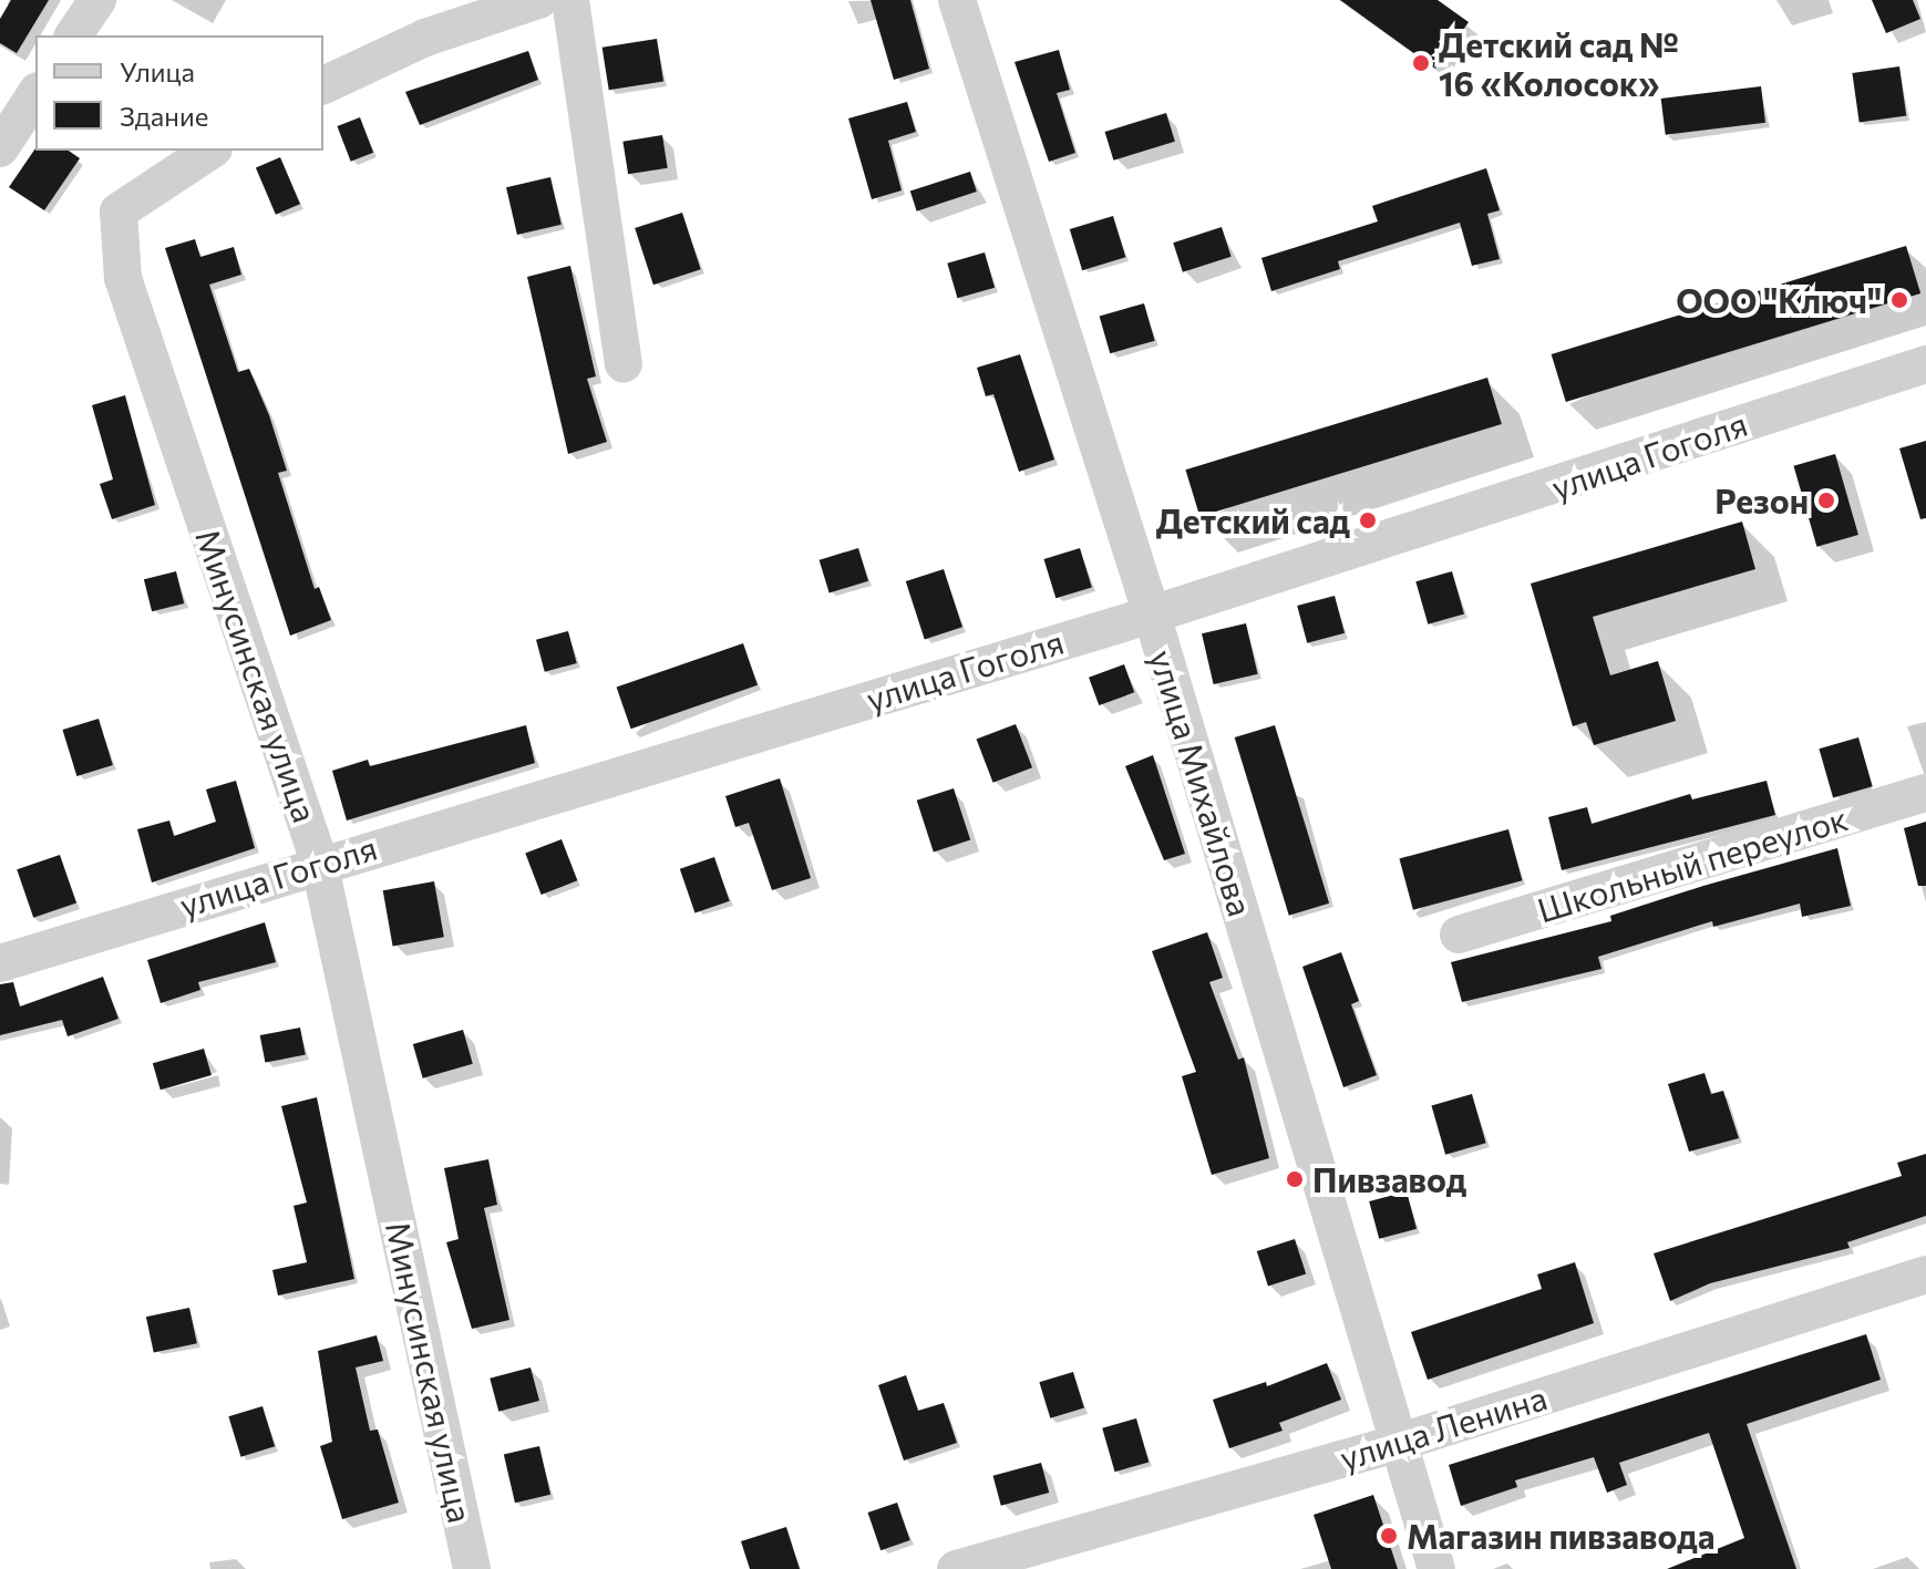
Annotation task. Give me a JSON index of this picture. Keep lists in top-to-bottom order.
{
  "streets": {
    "street": [
      "улица Гоголя",
      "Минусинская улица",
      "улица Михайлова",
      "Школьный переулок",
      "улица Ленина"
    ]
  },
  "crossings": [
    ["улица Гоголя", "Минусинская улица"],
    ["улица Гоголя", "улица Михайлова"],
    ["улица Михайлова", "улица Ленина"]
  ],
  "places": [
    "Детский сад № 16 «Колосок»",
    "ООО \"Ключ\"",
    "Резон",
    "Детский сад",
    "Пивзавод",
    "Магазин пивзавода"
  ],
  "legend": ["Улица", "Здание"]
}
